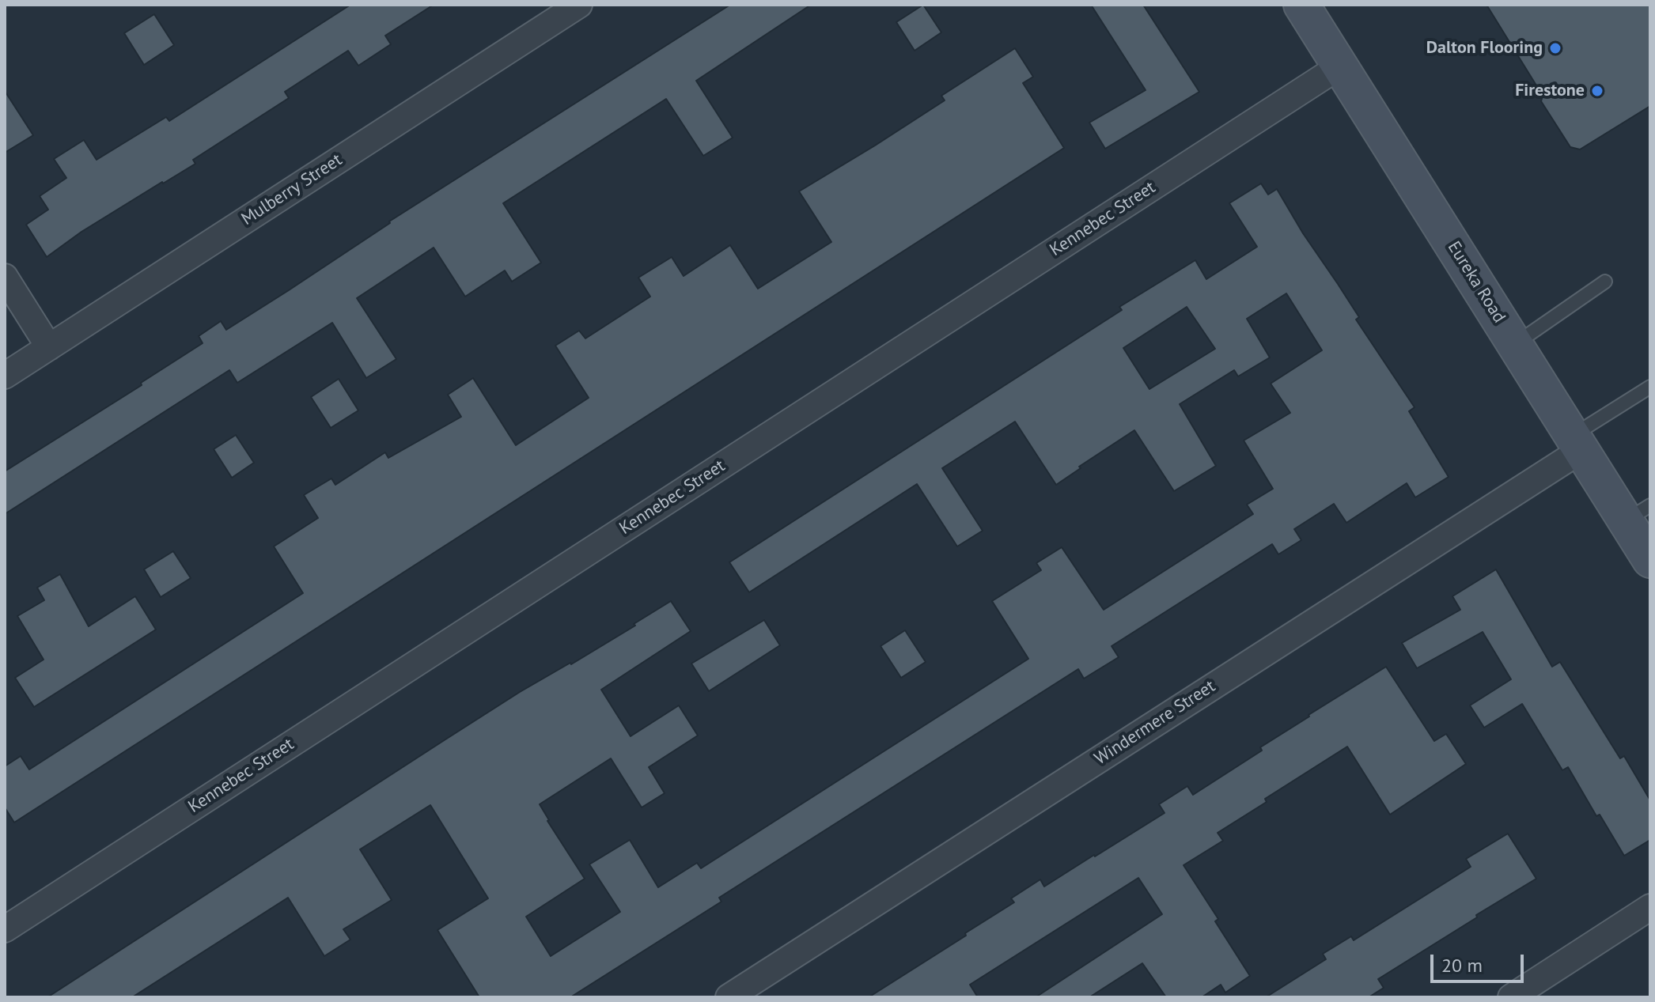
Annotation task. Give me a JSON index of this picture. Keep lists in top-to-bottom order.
{
  "streets": {
    "main road": ["Eureka Road"],
    "street": ["Mulberry Street", "Kennebec Street", "Windermere Street"]
  },
  "crossings": [
    ["Kennebec Street", "Eureka Road"],
    ["Eureka Road", "Windermere Street"]
  ],
  "places": ["Dalton Flooring", "Firestone"],
  "scale_bar": "20 m"
}
